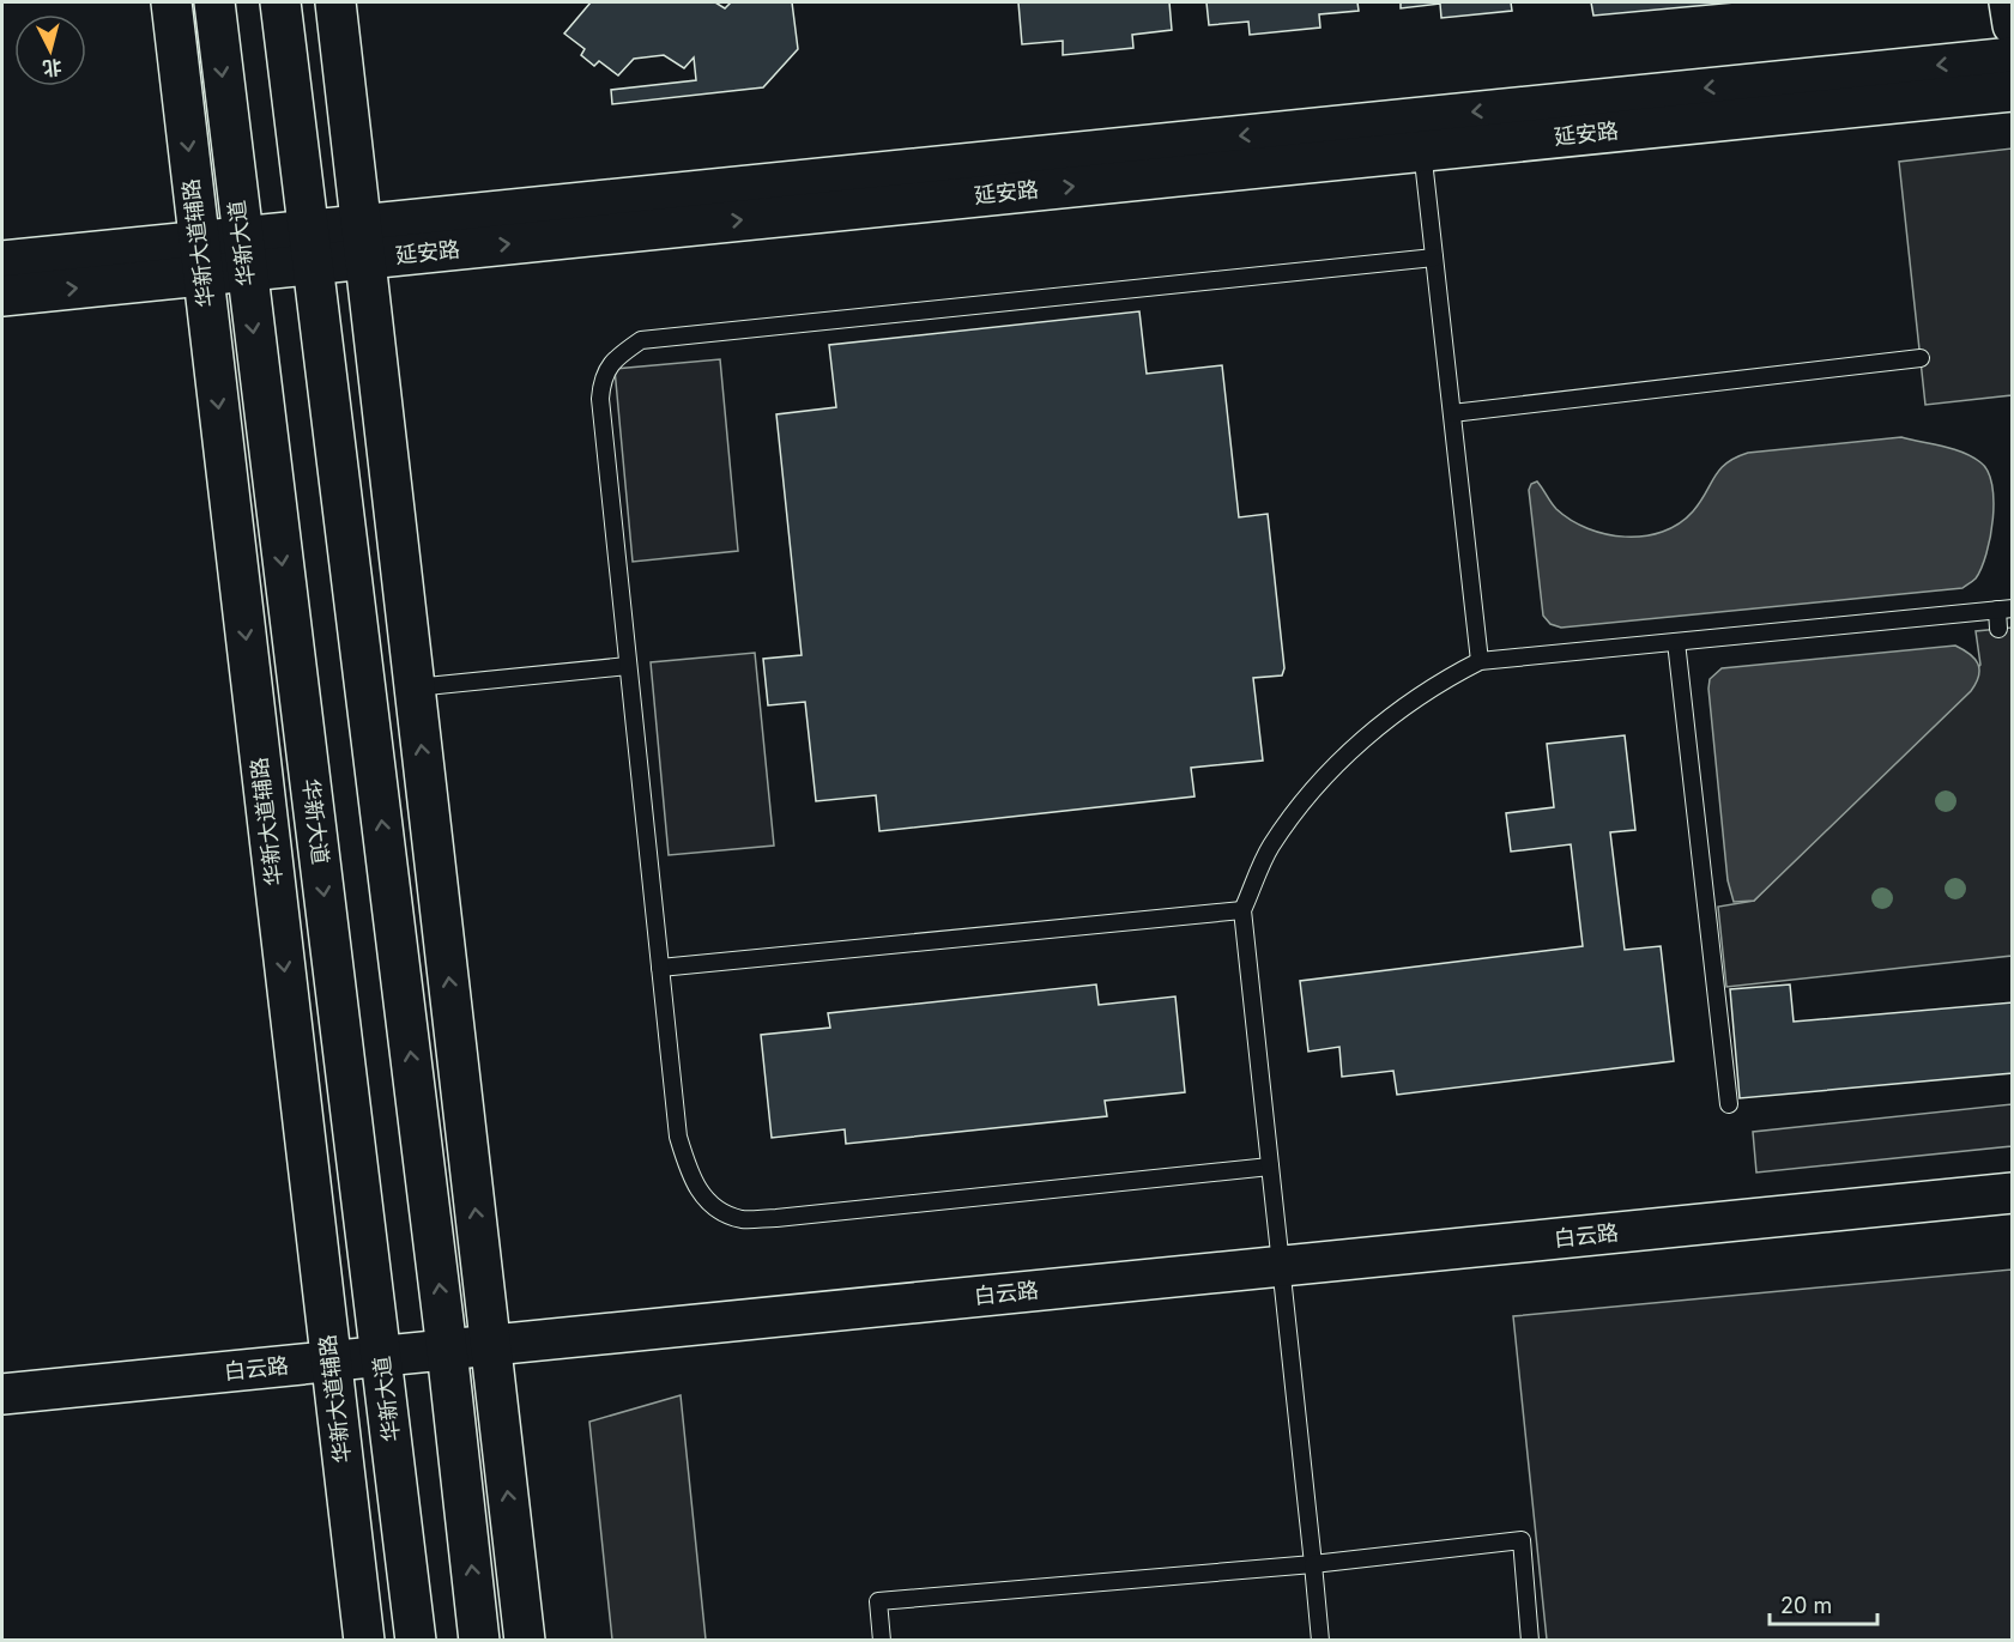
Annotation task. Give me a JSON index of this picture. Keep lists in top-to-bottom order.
{
  "streets": {
    "main road": [
      "延安路",
      "华新大道辅路",
      "华新大道",
      "白云路"
    ]
  },
  "crossings": [
    ["延安路", "华新大道辅路"],
    ["延安路", "华新大道"],
    ["华新大道辅路", "白云路"],
    ["华新大道", "白云路"]
  ],
  "scale_bar": "20 m",
  "north": "bottom"
}
